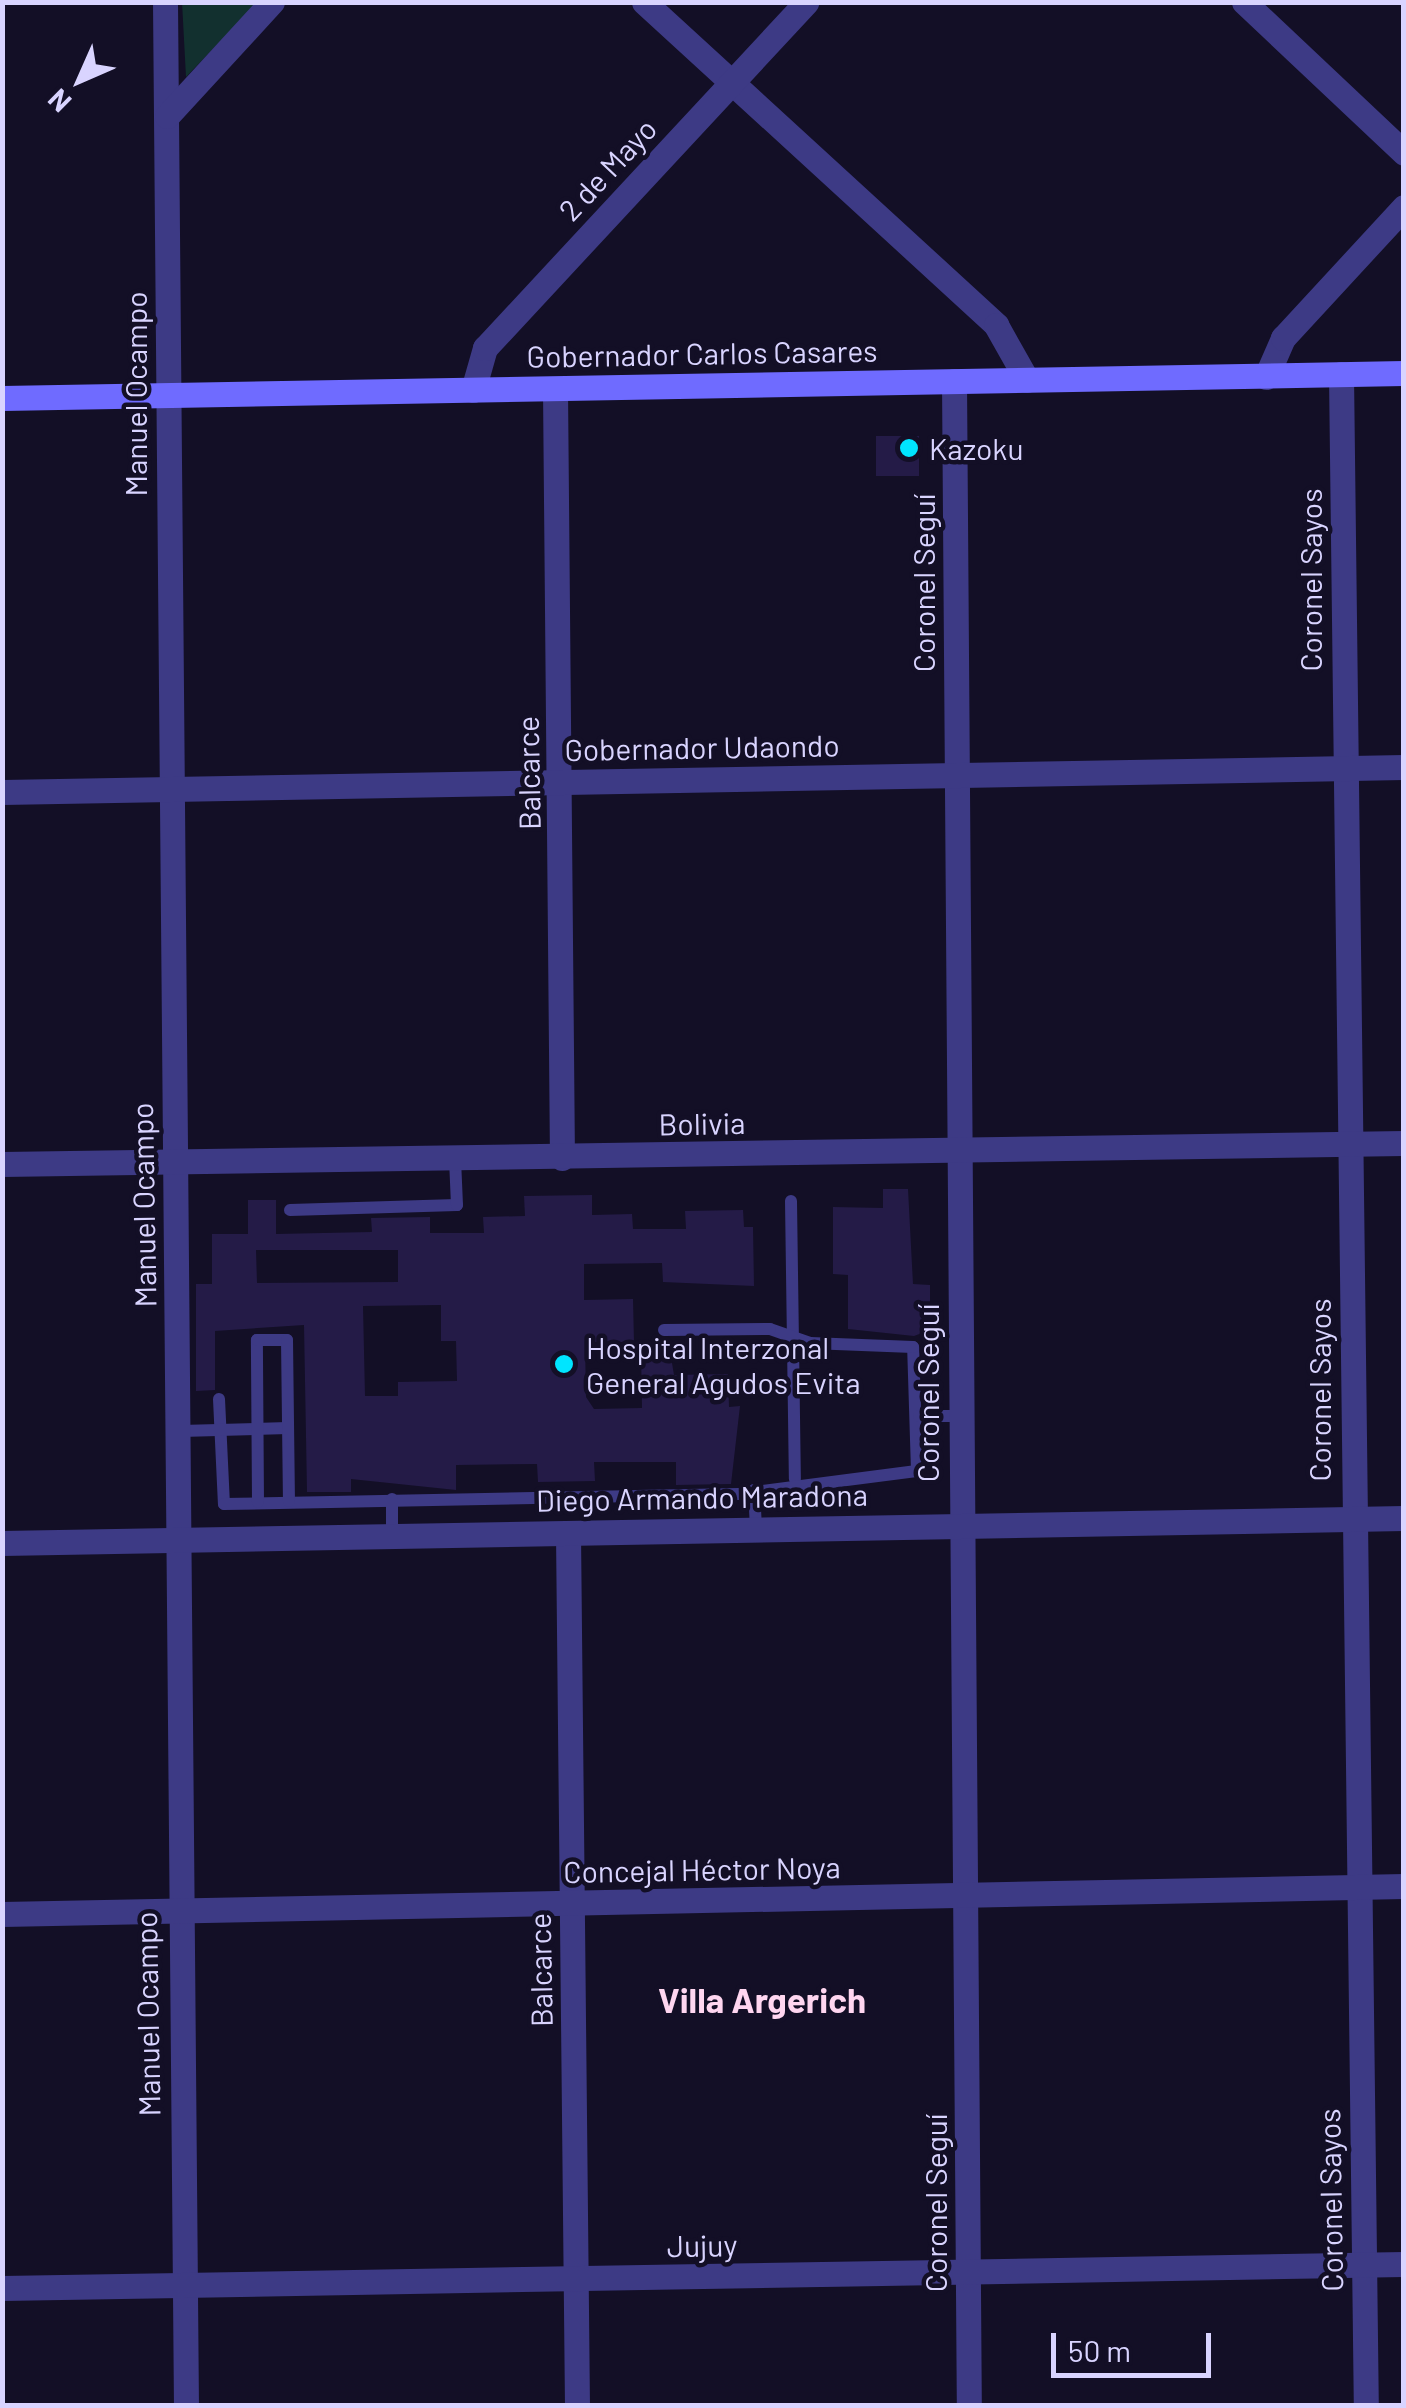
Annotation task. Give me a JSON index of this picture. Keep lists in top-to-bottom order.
{
  "streets": {
    "street": [
      "2 de Mayo",
      "Gobernador Carlos Casares",
      "Manuel Ocampo",
      "Coronel Sayos",
      "Coronel Seguí",
      "Gobernador Udaondo",
      "Balcarce",
      "Bolivia",
      "Diego Armando Maradona",
      "Concejal Héctor Noya",
      "Jujuy"
    ]
  },
  "crossings": [
    ["2 de Mayo", "Gobernador Carlos Casares"],
    ["Gobernador Carlos Casares", "Manuel Ocampo"],
    ["Gobernador Carlos Casares", "Coronel Sayos"],
    ["Gobernador Carlos Casares", "Coronel Seguí"],
    ["Gobernador Carlos Casares", "Balcarce"],
    ["Manuel Ocampo", "Gobernador Udaondo"],
    ["Manuel Ocampo", "Bolivia"],
    ["Manuel Ocampo", "Diego Armando Maradona"],
    ["Manuel Ocampo", "Concejal Héctor Noya"],
    ["Manuel Ocampo", "Jujuy"],
    ["Coronel Sayos", "Gobernador Udaondo"],
    ["Coronel Sayos", "Bolivia"],
    ["Coronel Sayos", "Diego Armando Maradona"],
    ["Coronel Sayos", "Concejal Héctor Noya"],
    ["Coronel Sayos", "Jujuy"],
    ["Coronel Seguí", "Gobernador Udaondo"],
    ["Coronel Seguí", "Bolivia"],
    ["Coronel Seguí", "Diego Armando Maradona"],
    ["Coronel Seguí", "Concejal Héctor Noya"],
    ["Coronel Seguí", "Jujuy"],
    ["Gobernador Udaondo", "Balcarce"],
    ["Balcarce", "Bolivia"],
    ["Balcarce", "Diego Armando Maradona"],
    ["Balcarce", "Concejal Héctor Noya"],
    ["Balcarce", "Jujuy"]
  ],
  "districts": ["Villa Argerich"],
  "places": ["Kazoku", "Hospital Interzonal General Agudos Evita"],
  "scale_bar": "50 m",
  "north": "bottom left"
}
